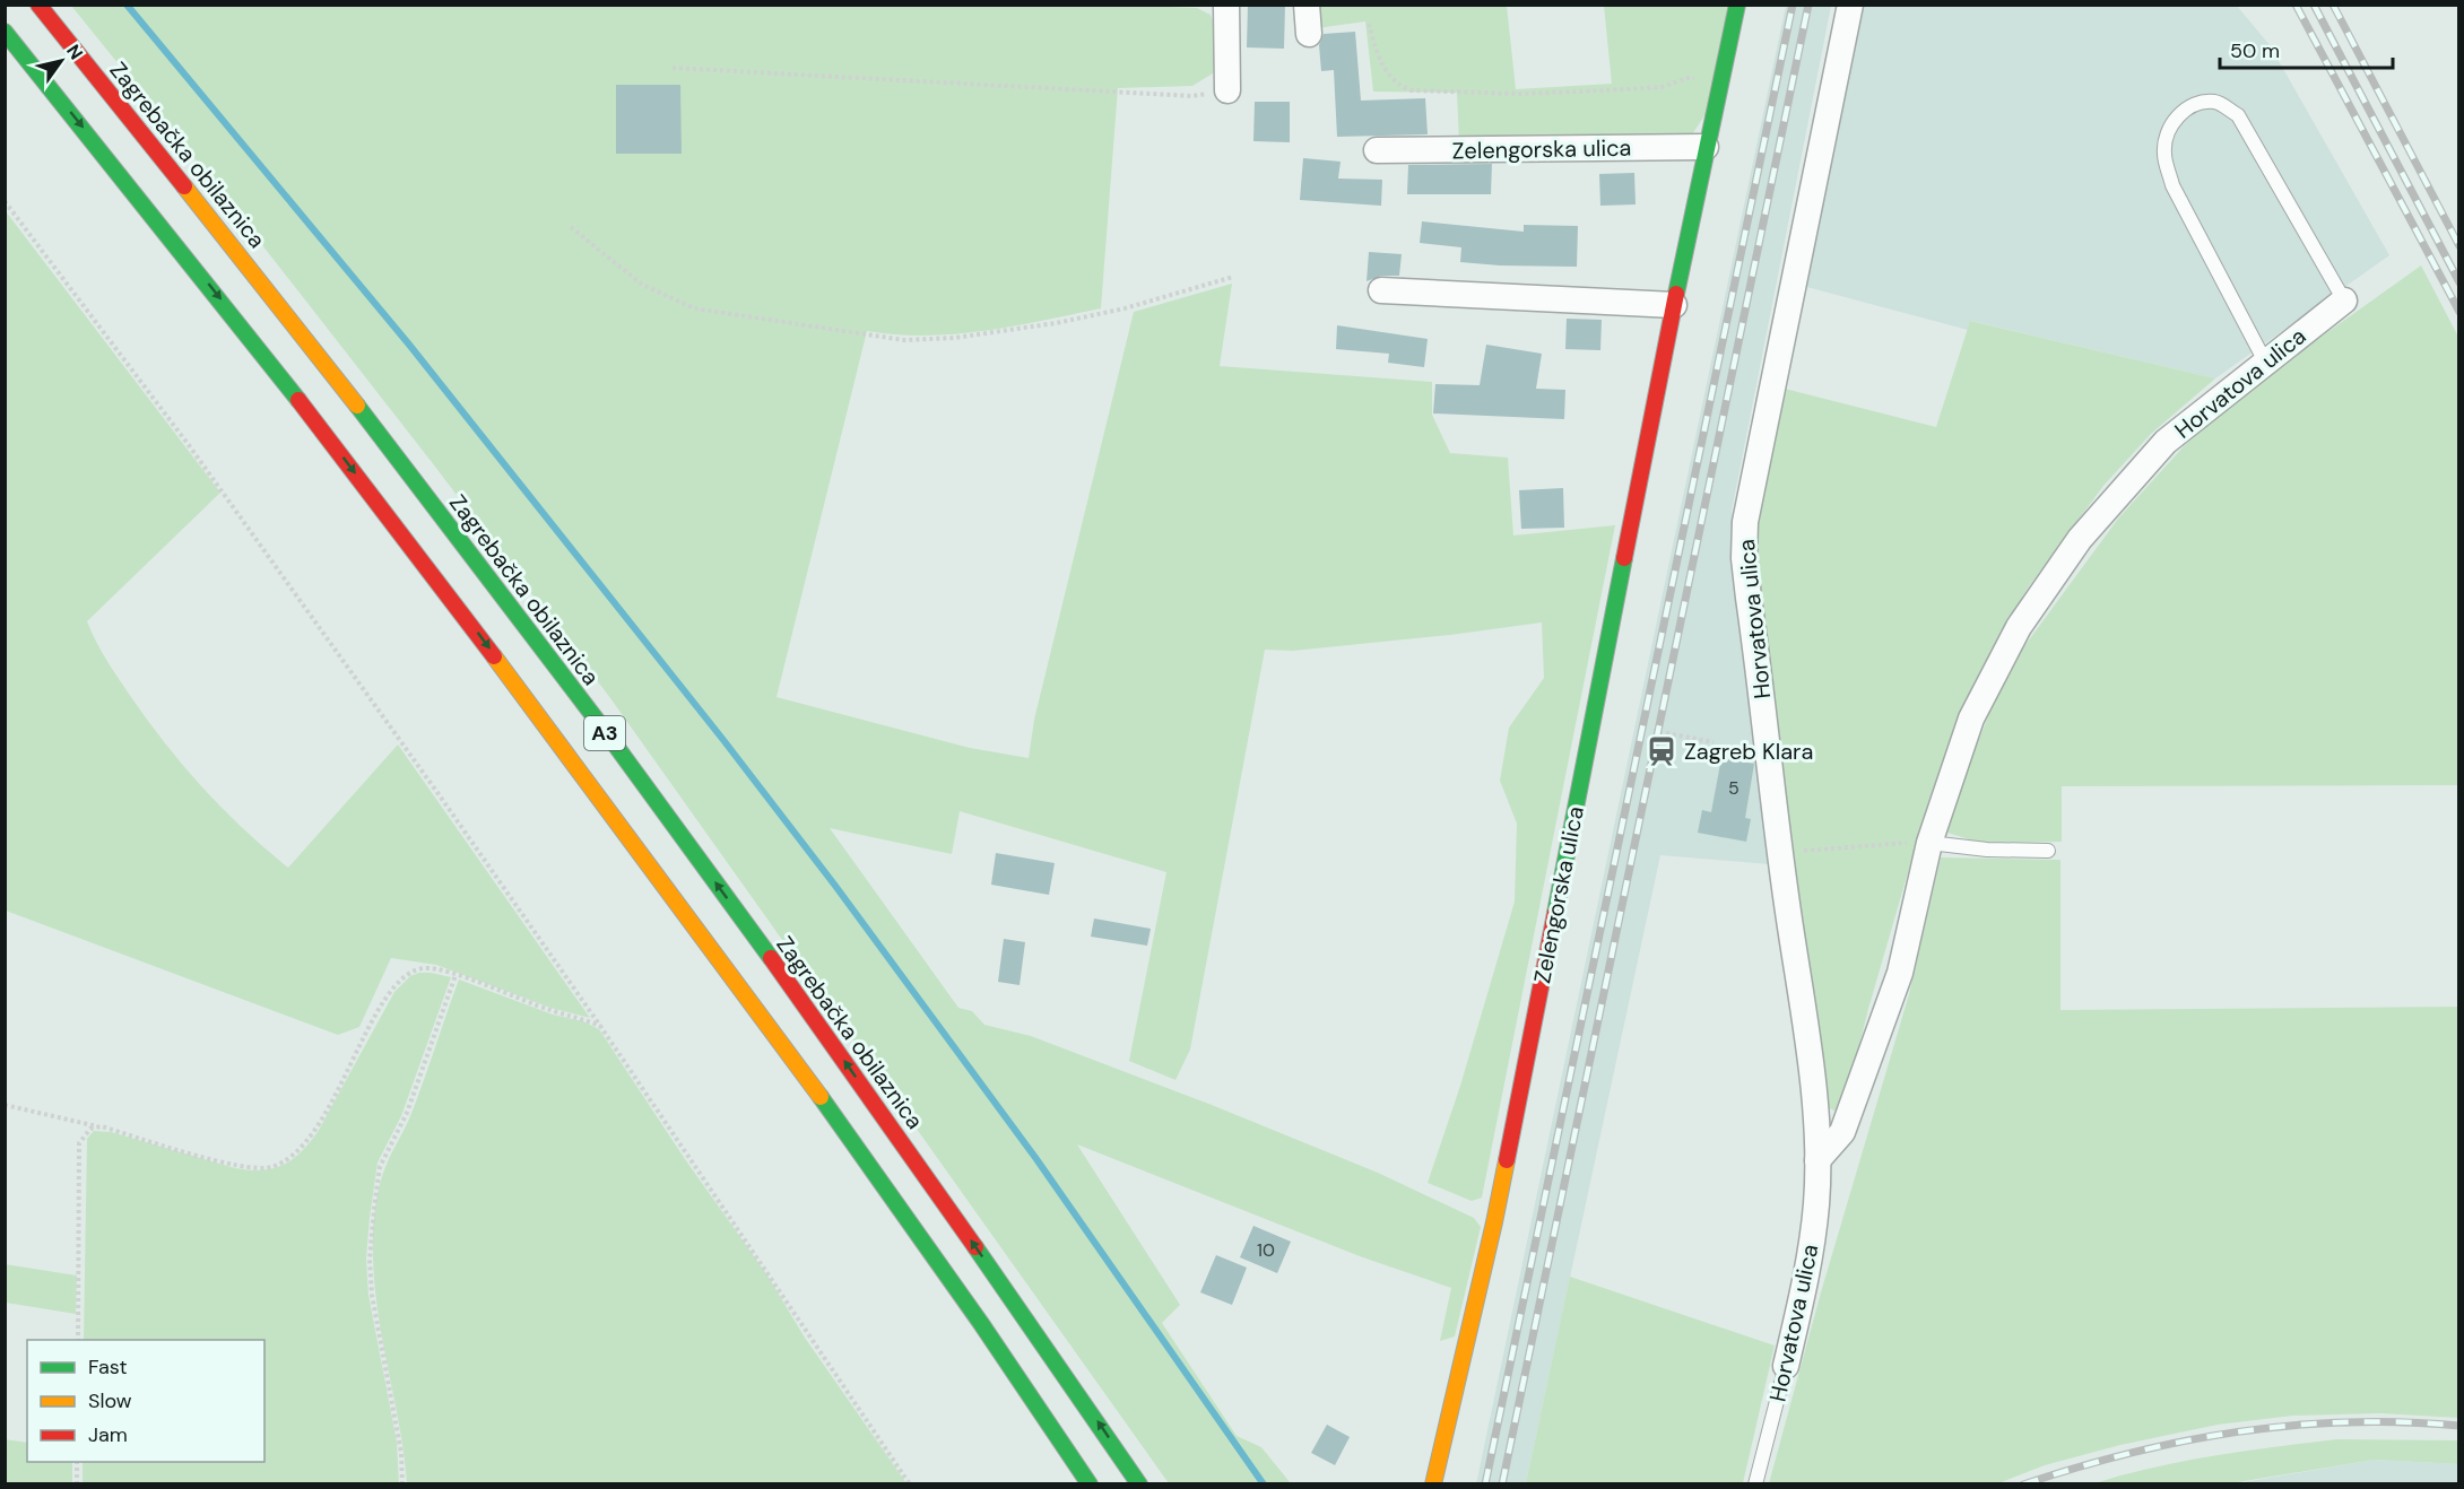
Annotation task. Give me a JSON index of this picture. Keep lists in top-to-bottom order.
{
  "streets": {
    "main road": ["Zelengorska ulica", "Zagrebačka obilaznica", "A3"],
    "street": ["Horvatova ulica"]
  },
  "places": {
    "station": ["Zagreb Klara"]
  },
  "house_numbers": ["5", "10"],
  "legend": ["Fast", "Slow", "Jam"],
  "scale_bar": "50 m",
  "north": "top right"
}
